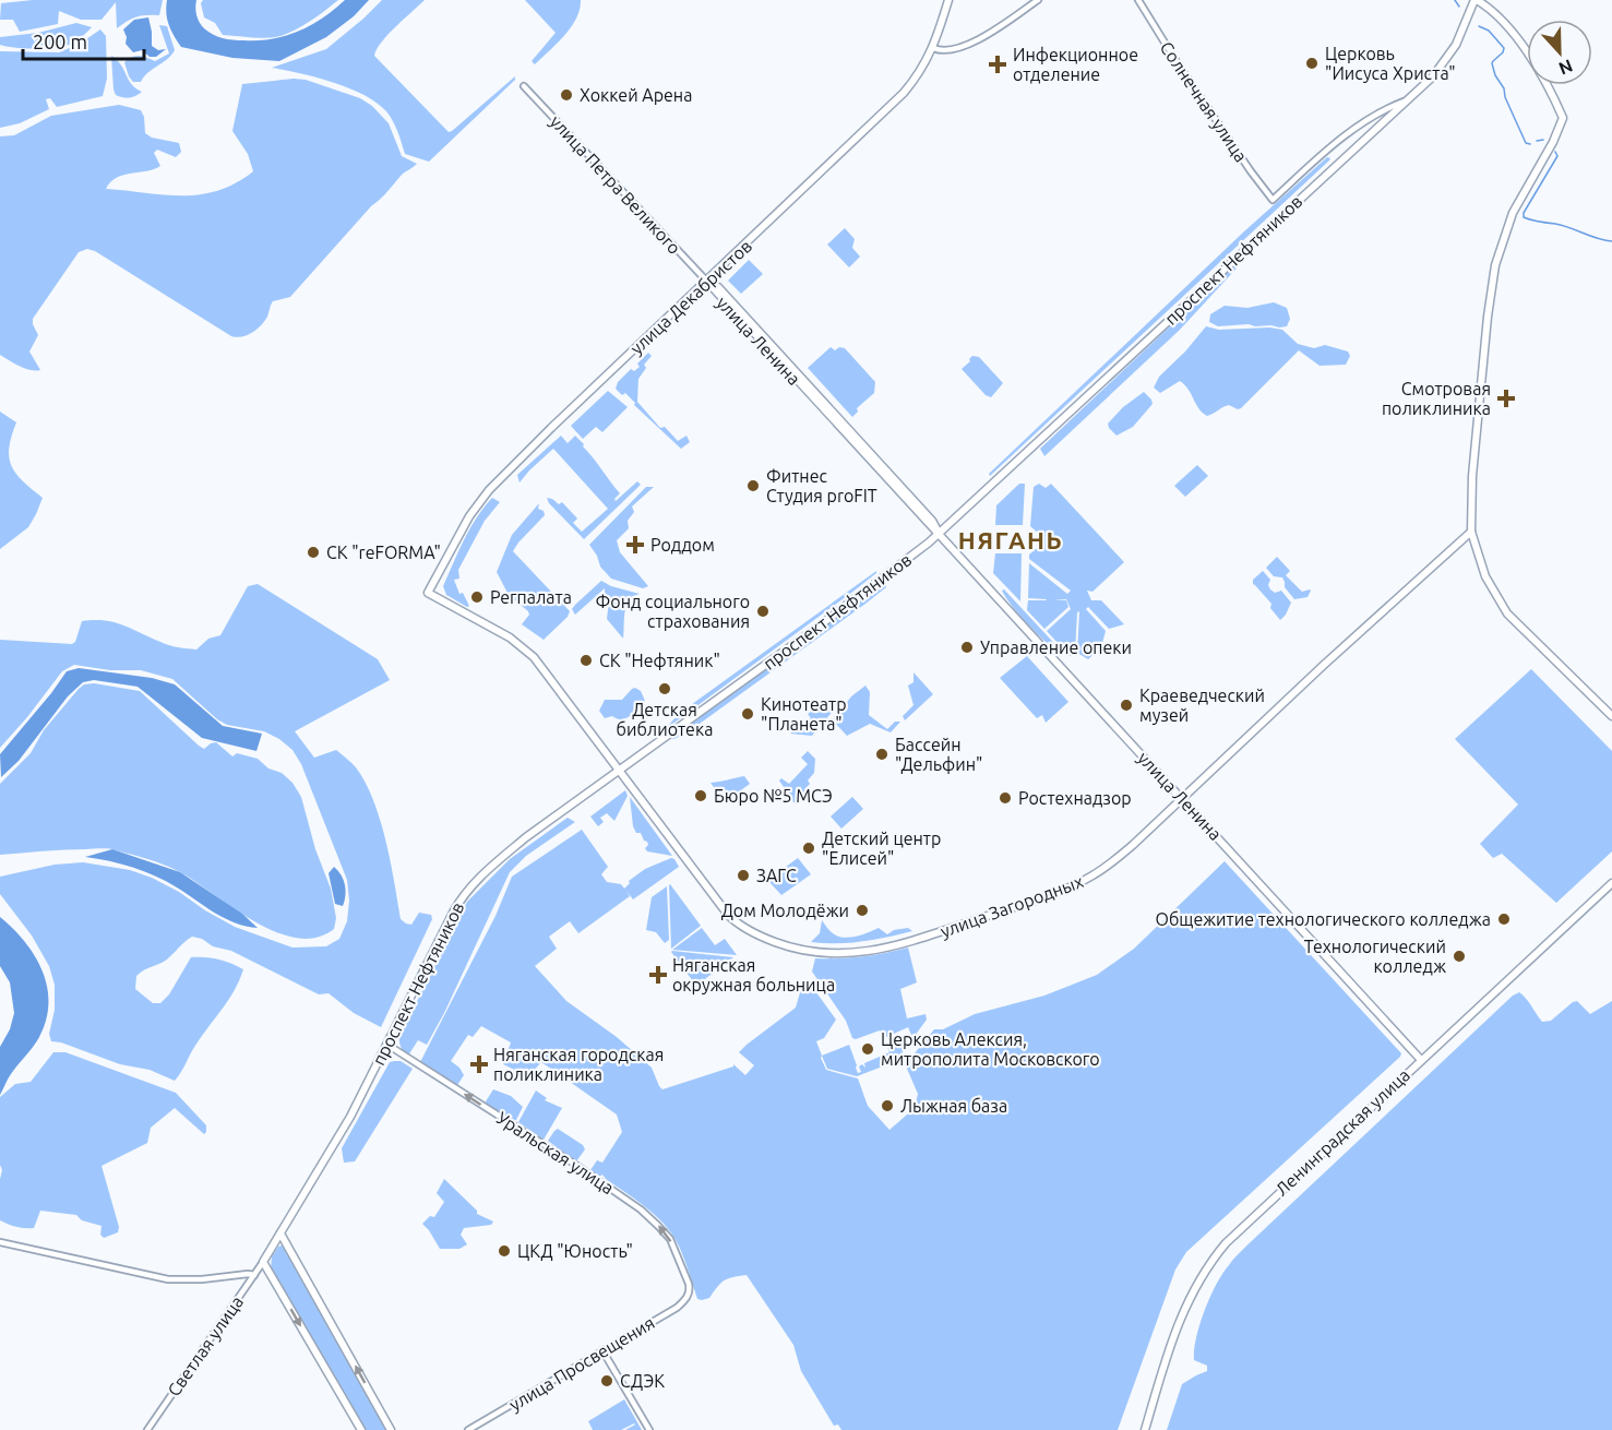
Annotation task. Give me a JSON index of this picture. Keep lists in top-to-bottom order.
{
  "streets": {
    "main road": [
      "проспект Нефтяников",
      "улица Декабристов",
      "улица Ленина",
      "улица Загородных",
      "Ленинградская улица"
    ],
    "street": [
      "Солнечная улица",
      "улица Петра Великого",
      "Уральская улица",
      "Светлая улица",
      "улица Просвещения"
    ]
  },
  "crossings": [
    ["улица Петра Великого", "улица Декабристов"],
    ["улица Петра Великого", "улица Ленина"],
    ["проспект Нефтяников", "улица Ленина"],
    ["проспект Нефтяников", "улица Загородных"],
    ["проспект Нефтяников", "Уральская улица"],
    ["проспект Нефтяников", "Светлая улица"],
    ["улица Декабристов", "улица Ленина"],
    ["улица Декабристов", "улица Загородных"],
    ["улица Ленина", "улица Загородных"],
    ["улица Ленина", "Ленинградская улица"],
    ["Уральская улица", "улица Просвещения"]
  ],
  "one_way": ["Уральская улица"],
  "districts": ["НЯГАНЬ"],
  "places": {
    "other": [
      "Церковь \"Иисуса Христа\"",
      "Хоккей Арена",
      "Фитнес Студия proFIT",
      "СК \"reFORMA\"",
      "Регпалата",
      "Фонд социального страхования",
      "Управление опеки",
      "СК \"Нефтяник\"",
      "Детская библиотека",
      "Краеведческий музей",
      "Кинотеатр \"Планета\"",
      "Бассейн \"Дельфин\"",
      "Бюро №5 МСЭ",
      "Ростехнадзор",
      "Детский центр \"Елисей\"",
      "ЗАГС",
      "Дом Молодёжи",
      "Общежитие технологического колледжа",
      "Технологический колледж",
      "Церковь Алексия, митрополита Московского",
      "Лыжная база",
      "ЦКД \"Юность\"",
      "СДЭК"
    ],
    "health": [
      "Инфекционное отделение",
      "Смотровая поликлиника",
      "Роддом",
      "Няганская окружная больница",
      "Няганская городская поликлиника"
    ]
  },
  "scale_bar": "200 m",
  "north": "bottom"
}
